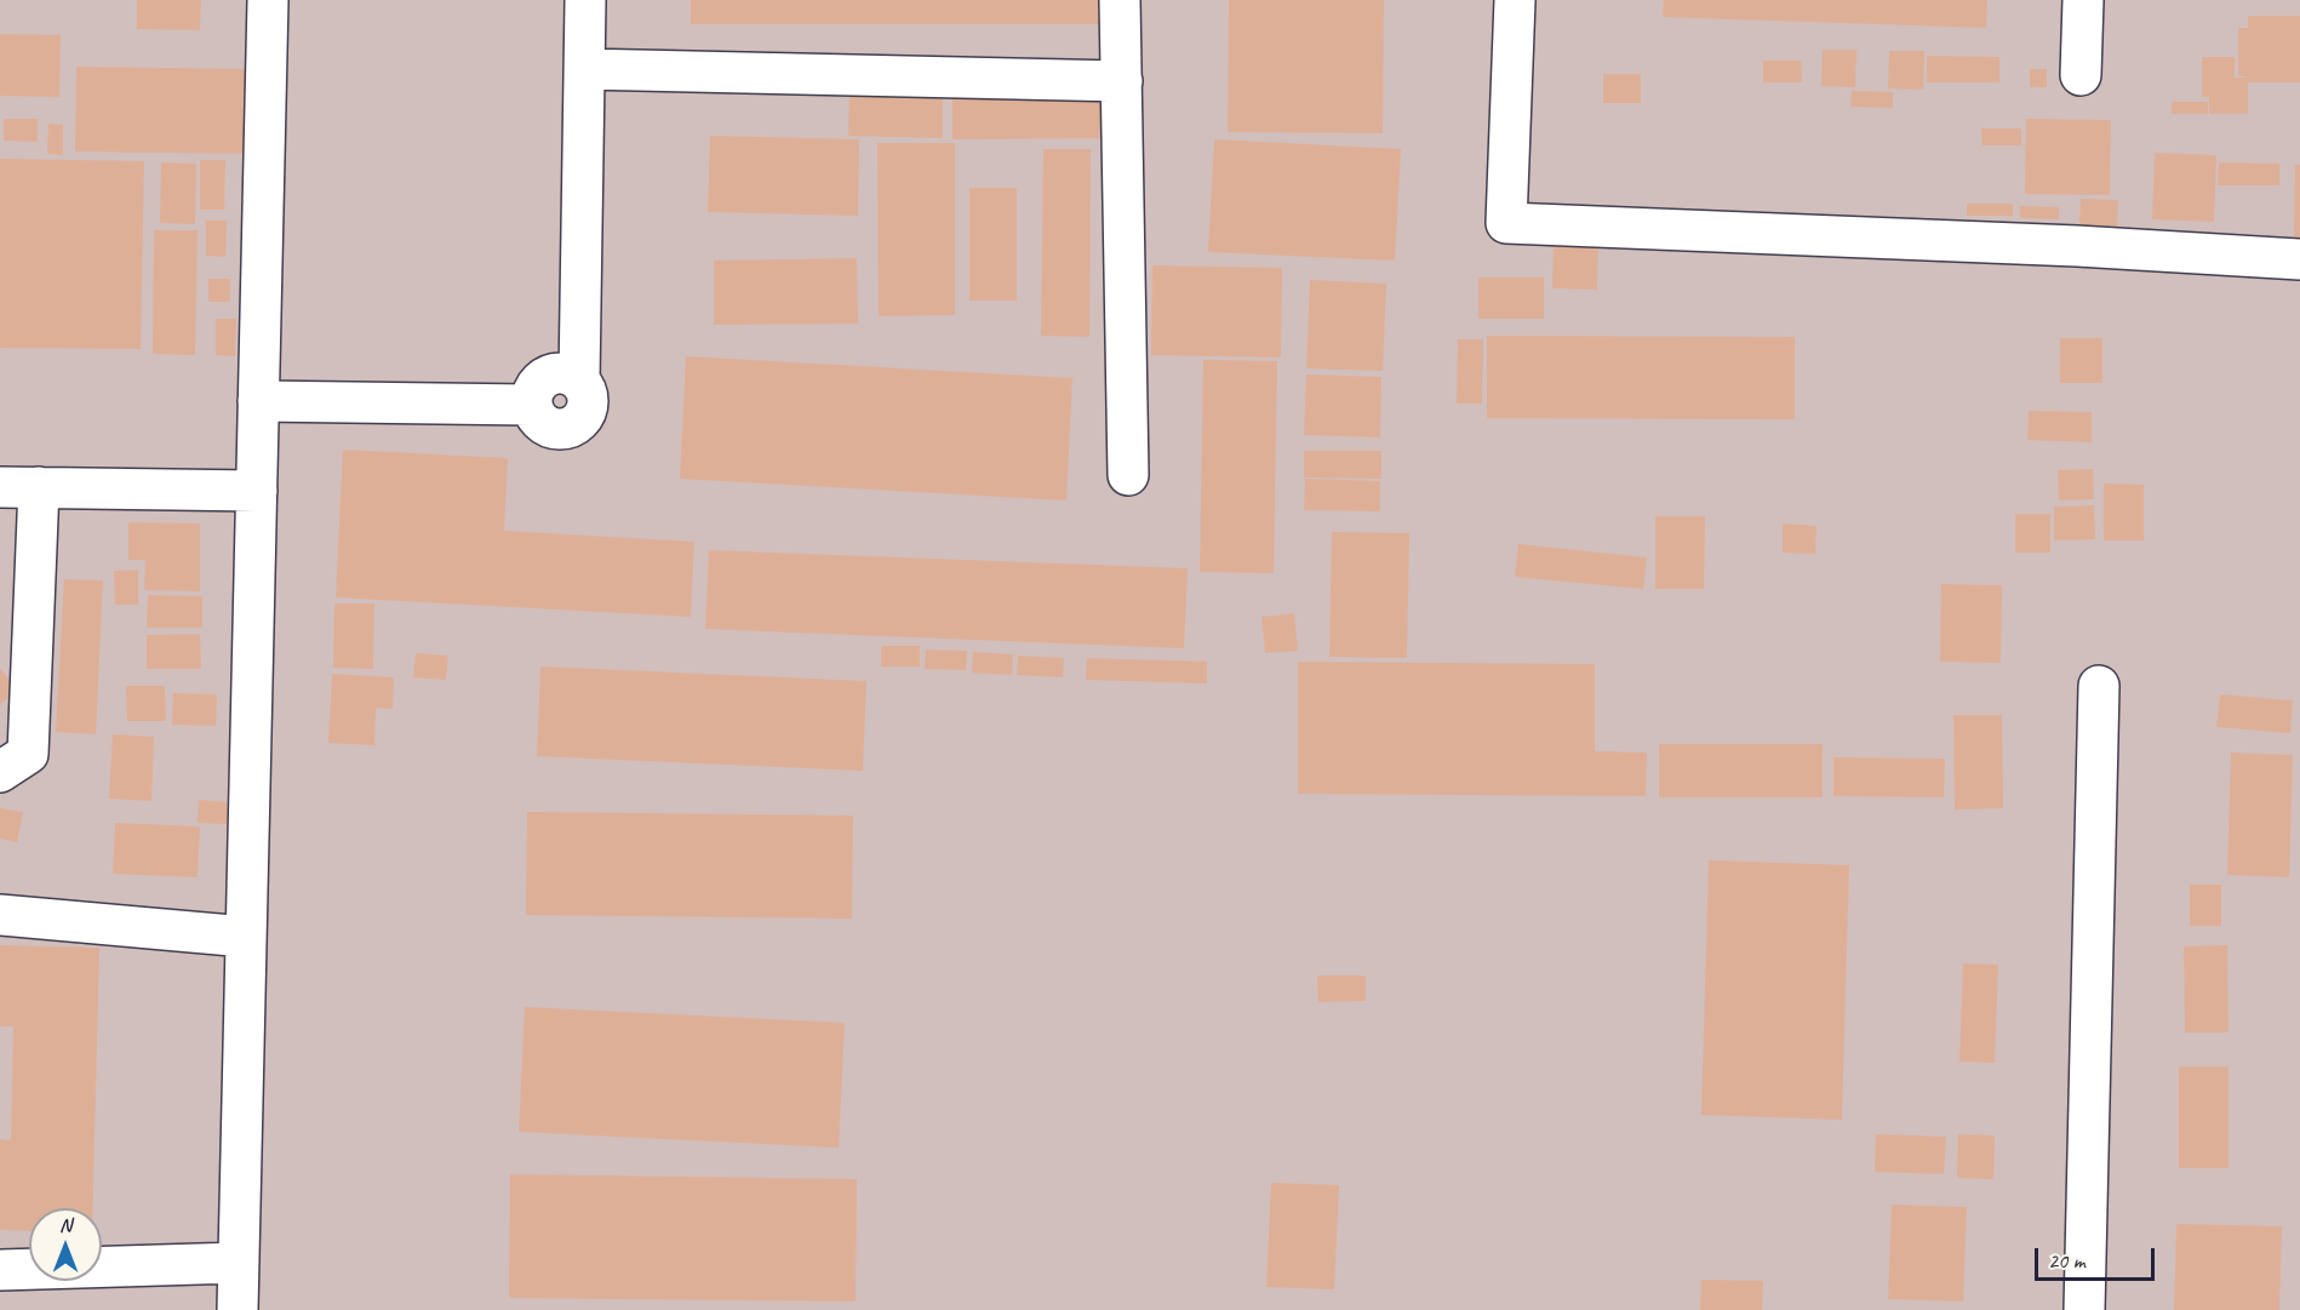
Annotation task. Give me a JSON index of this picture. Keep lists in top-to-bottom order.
{
  "scale_bar": "20 m",
  "north": "top"
}
